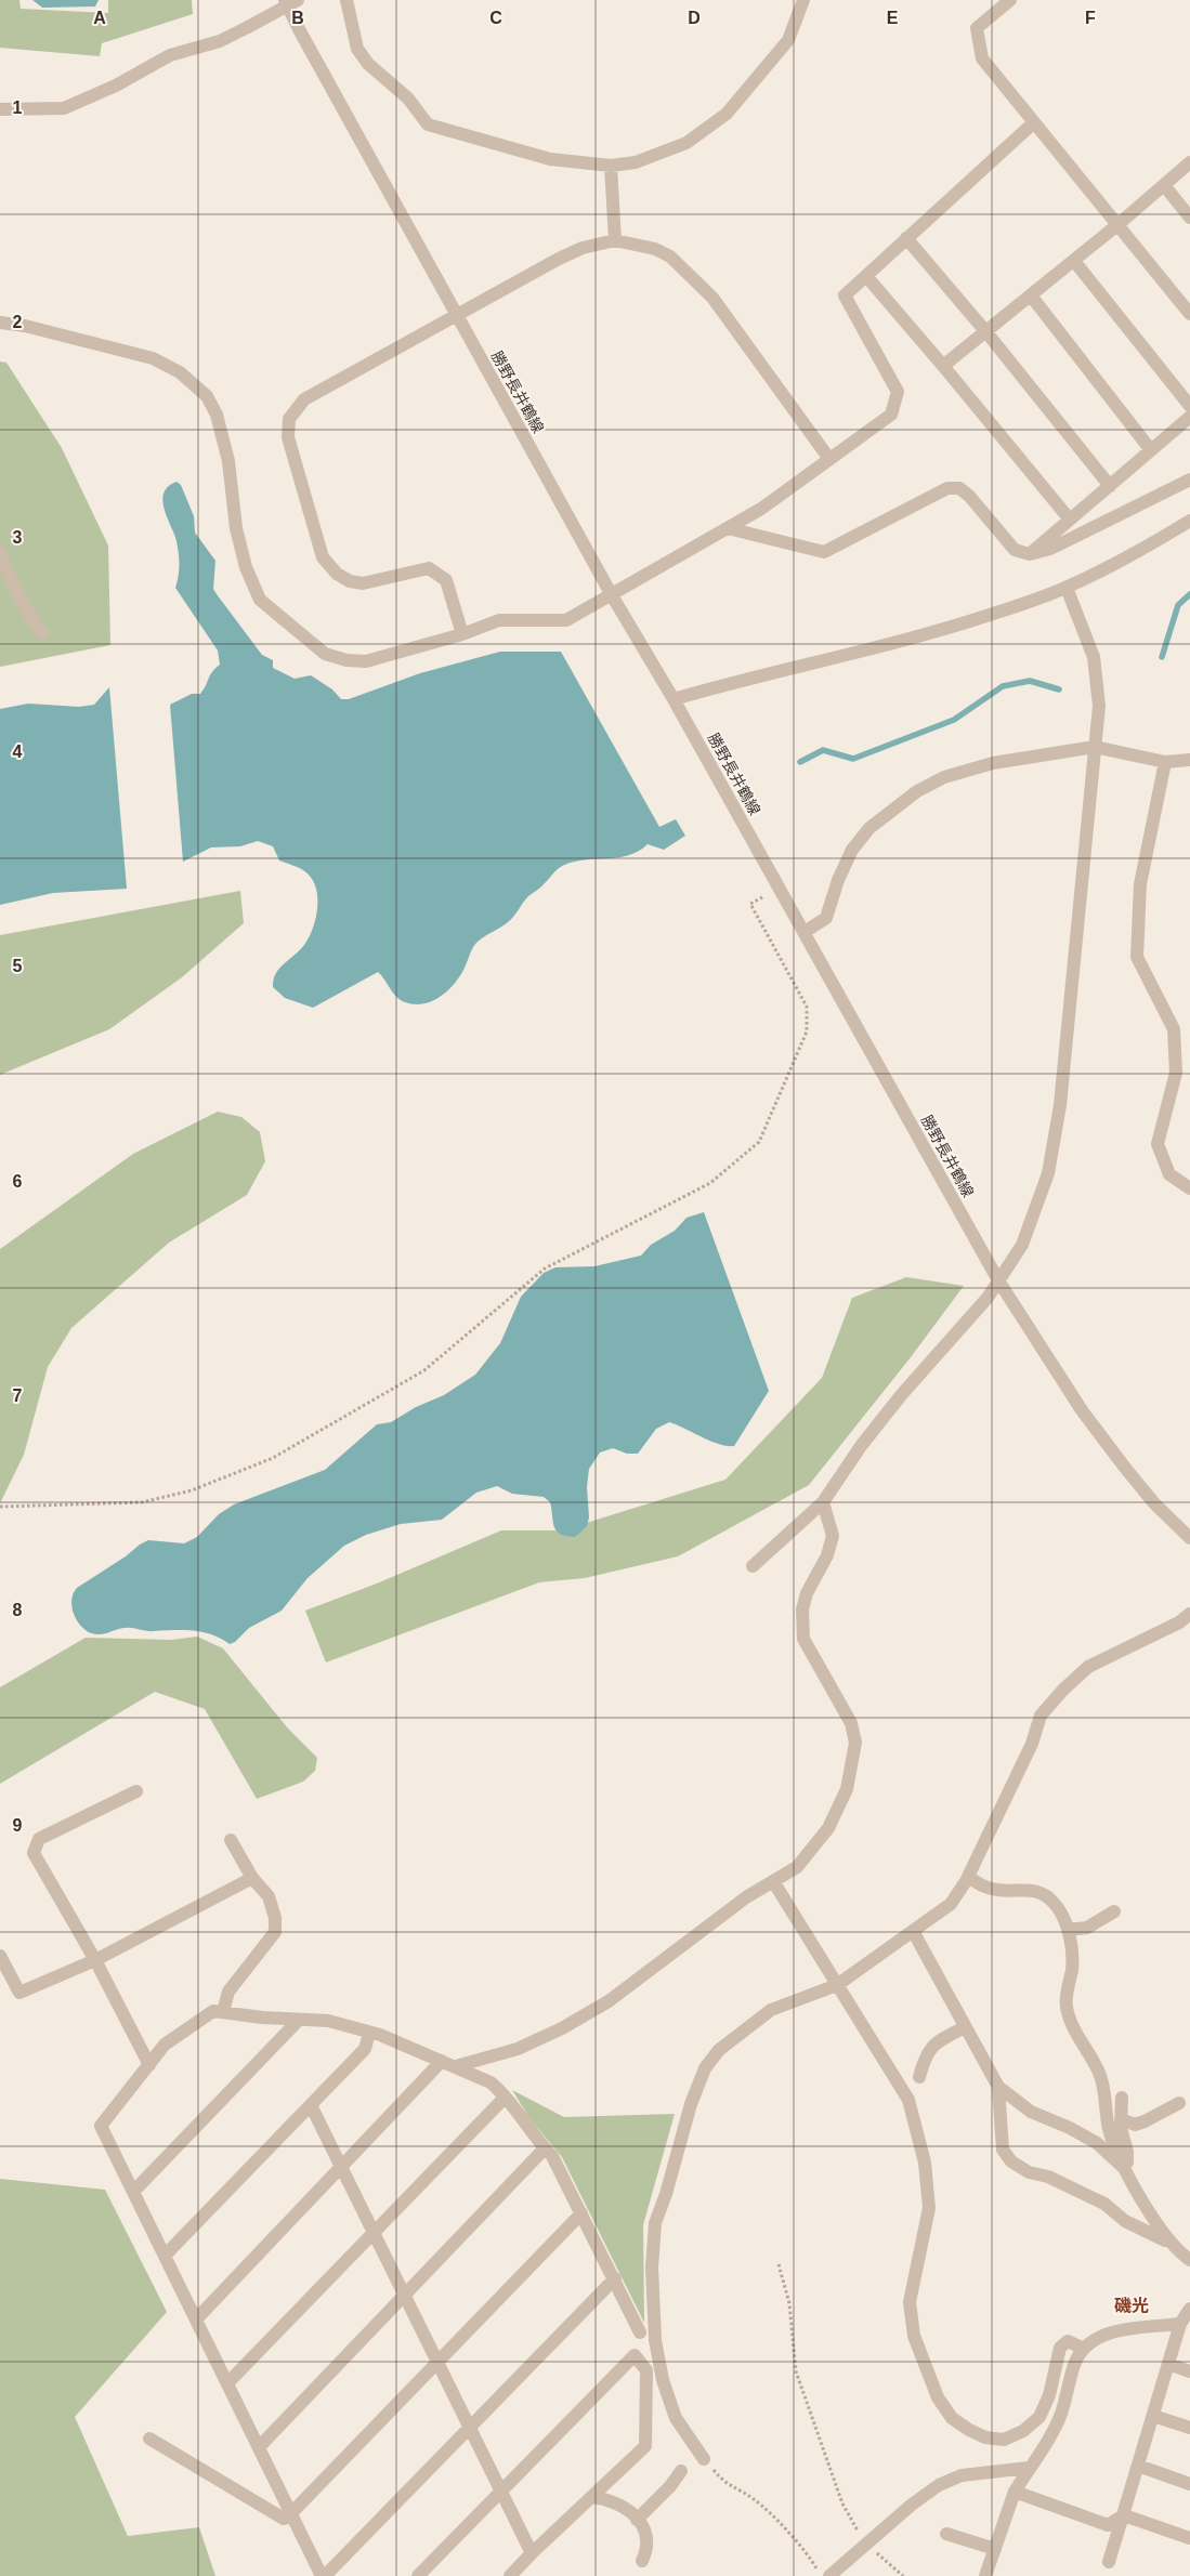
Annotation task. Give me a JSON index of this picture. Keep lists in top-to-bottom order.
{
  "streets": {
    "street": ["勝野長井鶴線"]
  },
  "districts": ["磯光"],
  "grid": {
    "columns": [
      "A",
      "B",
      "C",
      "D",
      "E",
      "F"
    ],
    "rows": [
      "1",
      "2",
      "3",
      "4",
      "5",
      "6",
      "7",
      "8",
      "9"
    ]
  }
}
